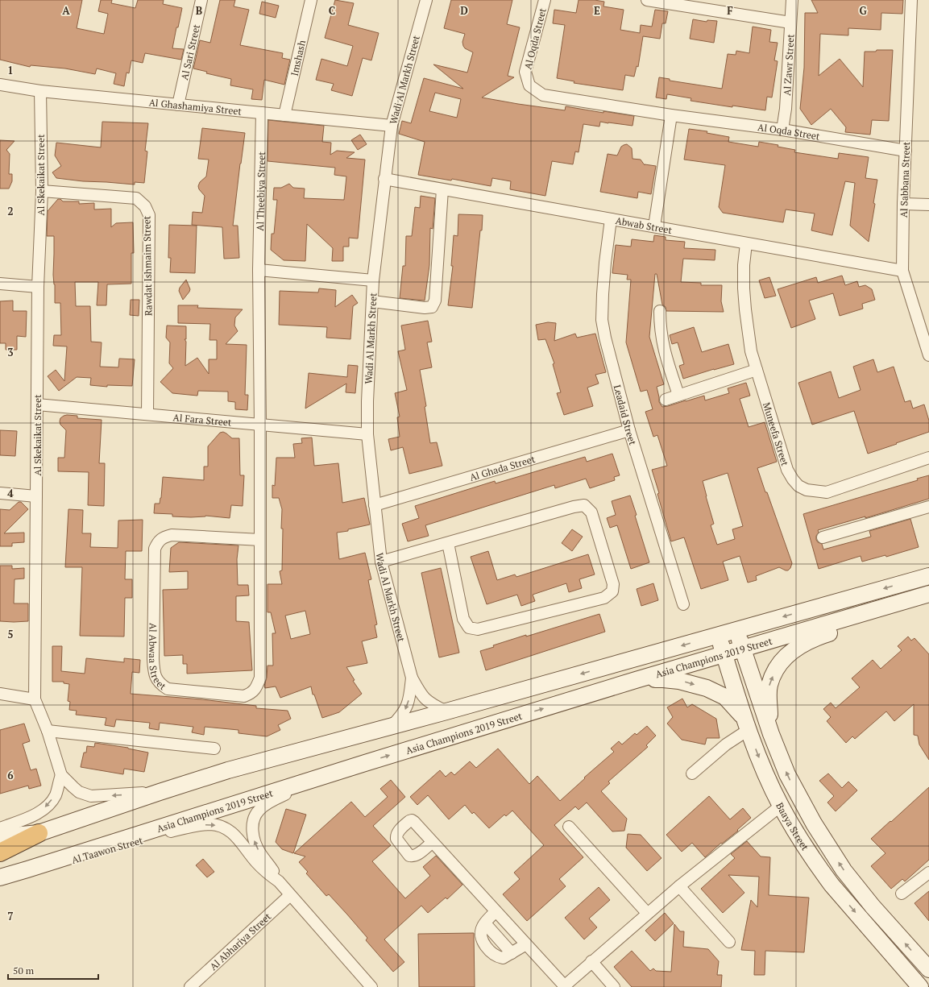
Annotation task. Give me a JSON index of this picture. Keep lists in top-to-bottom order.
{
  "streets": {
    "main road": ["Asia Champions 2019 Street", "Baaya Street"],
    "street": [
      "Al Oqda Street",
      "Al Sari Street",
      "Imshash",
      "Al Zawr Street",
      "Wadi Al Markh Street",
      "Al Ghashamiya Street",
      "Al Skekaikat Street",
      "Al Sabbana Street",
      "Al Theebiya Street",
      "Abwab Street",
      "Rawdat Ishmaim Street",
      "Leadaid Street",
      "Al Fara Street",
      "Muneefa Street",
      "Al Ghada Street",
      "Al Abwaa Street",
      "Al Taawon Street",
      "Al Abhariya Street"
    ]
  },
  "crossings": [
    ["Al Oqda Street", "Al Zawr Street"],
    ["Al Oqda Street", "Al Sabbana Street"],
    ["Al Sari Street", "Al Ghashamiya Street"],
    ["Imshash", "Al Ghashamiya Street"],
    ["Wadi Al Markh Street", "Al Ghashamiya Street"],
    ["Wadi Al Markh Street", "Abwab Street"],
    ["Wadi Al Markh Street", "Al Fara Street"],
    ["Wadi Al Markh Street", "Al Ghada Street"],
    ["Wadi Al Markh Street", "Asia Champions 2019 Street"],
    ["Al Ghashamiya Street", "Al Skekaikat Street"],
    ["Al Ghashamiya Street", "Al Theebiya Street"],
    ["Al Skekaikat Street", "Rawdat Ishmaim Street"],
    ["Al Skekaikat Street", "Al Fara Street"],
    ["Al Skekaikat Street", "Asia Champions 2019 Street"],
    ["Al Sabbana Street", "Abwab Street"],
    ["Al Theebiya Street", "Al Fara Street"],
    ["Al Theebiya Street", "Al Abwaa Street"],
    ["Abwab Street", "Leadaid Street"],
    ["Abwab Street", "Muneefa Street"],
    ["Rawdat Ishmaim Street", "Al Fara Street"],
    ["Leadaid Street", "Al Ghada Street"],
    ["Al Fara Street", "Al Abwaa Street"],
    ["Asia Champions 2019 Street", "Baaya Street"],
    ["Asia Champions 2019 Street", "Al Taawon Street"],
    ["Al Taawon Street", "Al Abhariya Street"]
  ],
  "scale_bar": "50 m",
  "grid": {
    "columns": [
      "A",
      "B",
      "C",
      "D",
      "E",
      "F",
      "G"
    ],
    "rows": [
      "1",
      "2",
      "3",
      "4",
      "5",
      "6",
      "7"
    ]
  }
}
